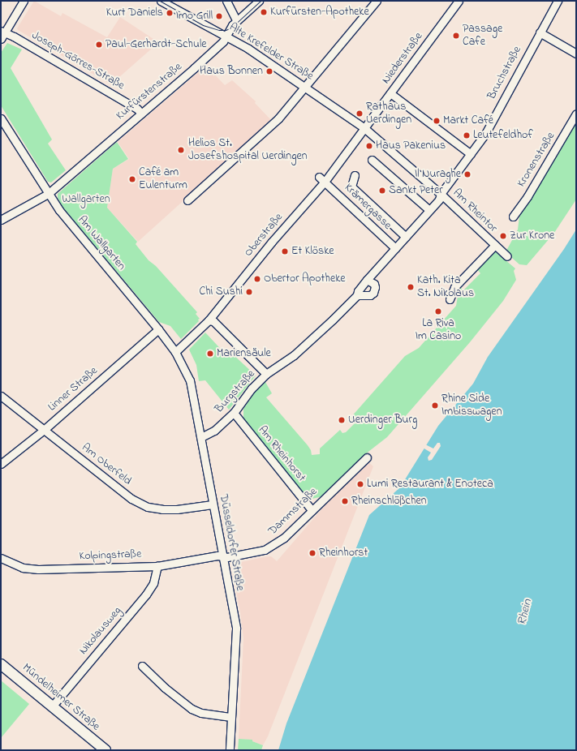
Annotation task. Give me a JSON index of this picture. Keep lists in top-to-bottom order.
{
  "streets": {
    "main road": ["Mündelheimer Straße"],
    "street": [
      "Alte Krefelder Straße",
      "Niederstraße",
      "Joseph-Görres-Straße",
      "Bruchstraße",
      "Kurfürstenstraße",
      "Kronenstraße",
      "Krämergasse",
      "Am Rheintor",
      "Oberstraße",
      "Am Wallgarten",
      "Linner Straße",
      "Burgstraße",
      "Am Rheinhorst",
      "Am Oberfeld",
      "Dammstraße",
      "Düsseldorfer Straße",
      "Kolpingstraße",
      "Nikolausweg"
    ]
  },
  "crossings": [
    ["Alte Krefelder Straße", "Niederstraße"],
    ["Alte Krefelder Straße", "Bruchstraße"],
    ["Alte Krefelder Straße", "Kurfürstenstraße"],
    ["Alte Krefelder Straße", "Am Rheintor"],
    ["Alte Krefelder Straße", "Oberstraße"],
    ["Alte Krefelder Straße", "Burgstraße"],
    ["Niederstraße", "Oberstraße"],
    ["Joseph-Görres-Straße", "Kurfürstenstraße"],
    ["Bruchstraße", "Am Rheintor"],
    ["Bruchstraße", "Burgstraße"],
    ["Kurfürstenstraße", "Am Wallgarten"],
    ["Krämergasse", "Oberstraße"],
    ["Krämergasse", "Burgstraße"],
    ["Am Rheintor", "Burgstraße"],
    ["Oberstraße", "Am Wallgarten"],
    ["Oberstraße", "Düsseldorfer Straße"],
    ["Am Wallgarten", "Linner Straße"],
    ["Am Wallgarten", "Düsseldorfer Straße"],
    ["Linner Straße", "Am Oberfeld"],
    ["Burgstraße", "Am Rheinhorst"],
    ["Burgstraße", "Düsseldorfer Straße"],
    ["Am Rheinhorst", "Dammstraße"],
    ["Am Oberfeld", "Düsseldorfer Straße"],
    ["Dammstraße", "Düsseldorfer Straße"],
    ["Dammstraße", "Kolpingstraße"],
    ["Düsseldorfer Straße", "Kolpingstraße"],
    ["Kolpingstraße", "Nikolausweg"],
    ["Nikolausweg", "Mündelheimer Straße"]
  ],
  "water": ["Rhein"],
  "parks": ["Wallgarten"],
  "places": [
    "Kurfürsten-Apotheke",
    "Kurt Daniels",
    "Imo Grill",
    "Passage Cafe",
    "Paul-Gerhardt-Schule",
    "Haus Bonnen",
    "Rathaus Uerdingen",
    "Markt Café",
    "Leutefeldhof",
    "Haus Pakenius",
    "Helios St. Josefshospital Uerdingen",
    "Il Nuraghe",
    "Café am Eulenturm",
    "Sankt Peter",
    "Zur Krone",
    "Et Klöske",
    "Obertor Apotheke",
    "Kath. Kita St. Nikolaus",
    "Chi Sushi",
    "La Riva Im Casino",
    "Mariensäule",
    "Rhine Side Imbisswagen",
    "Uerdinger Burg",
    "Lumi Restaurant & Enoteca",
    "Rheinschlößchen",
    "Rheinhorst"
  ]
}
